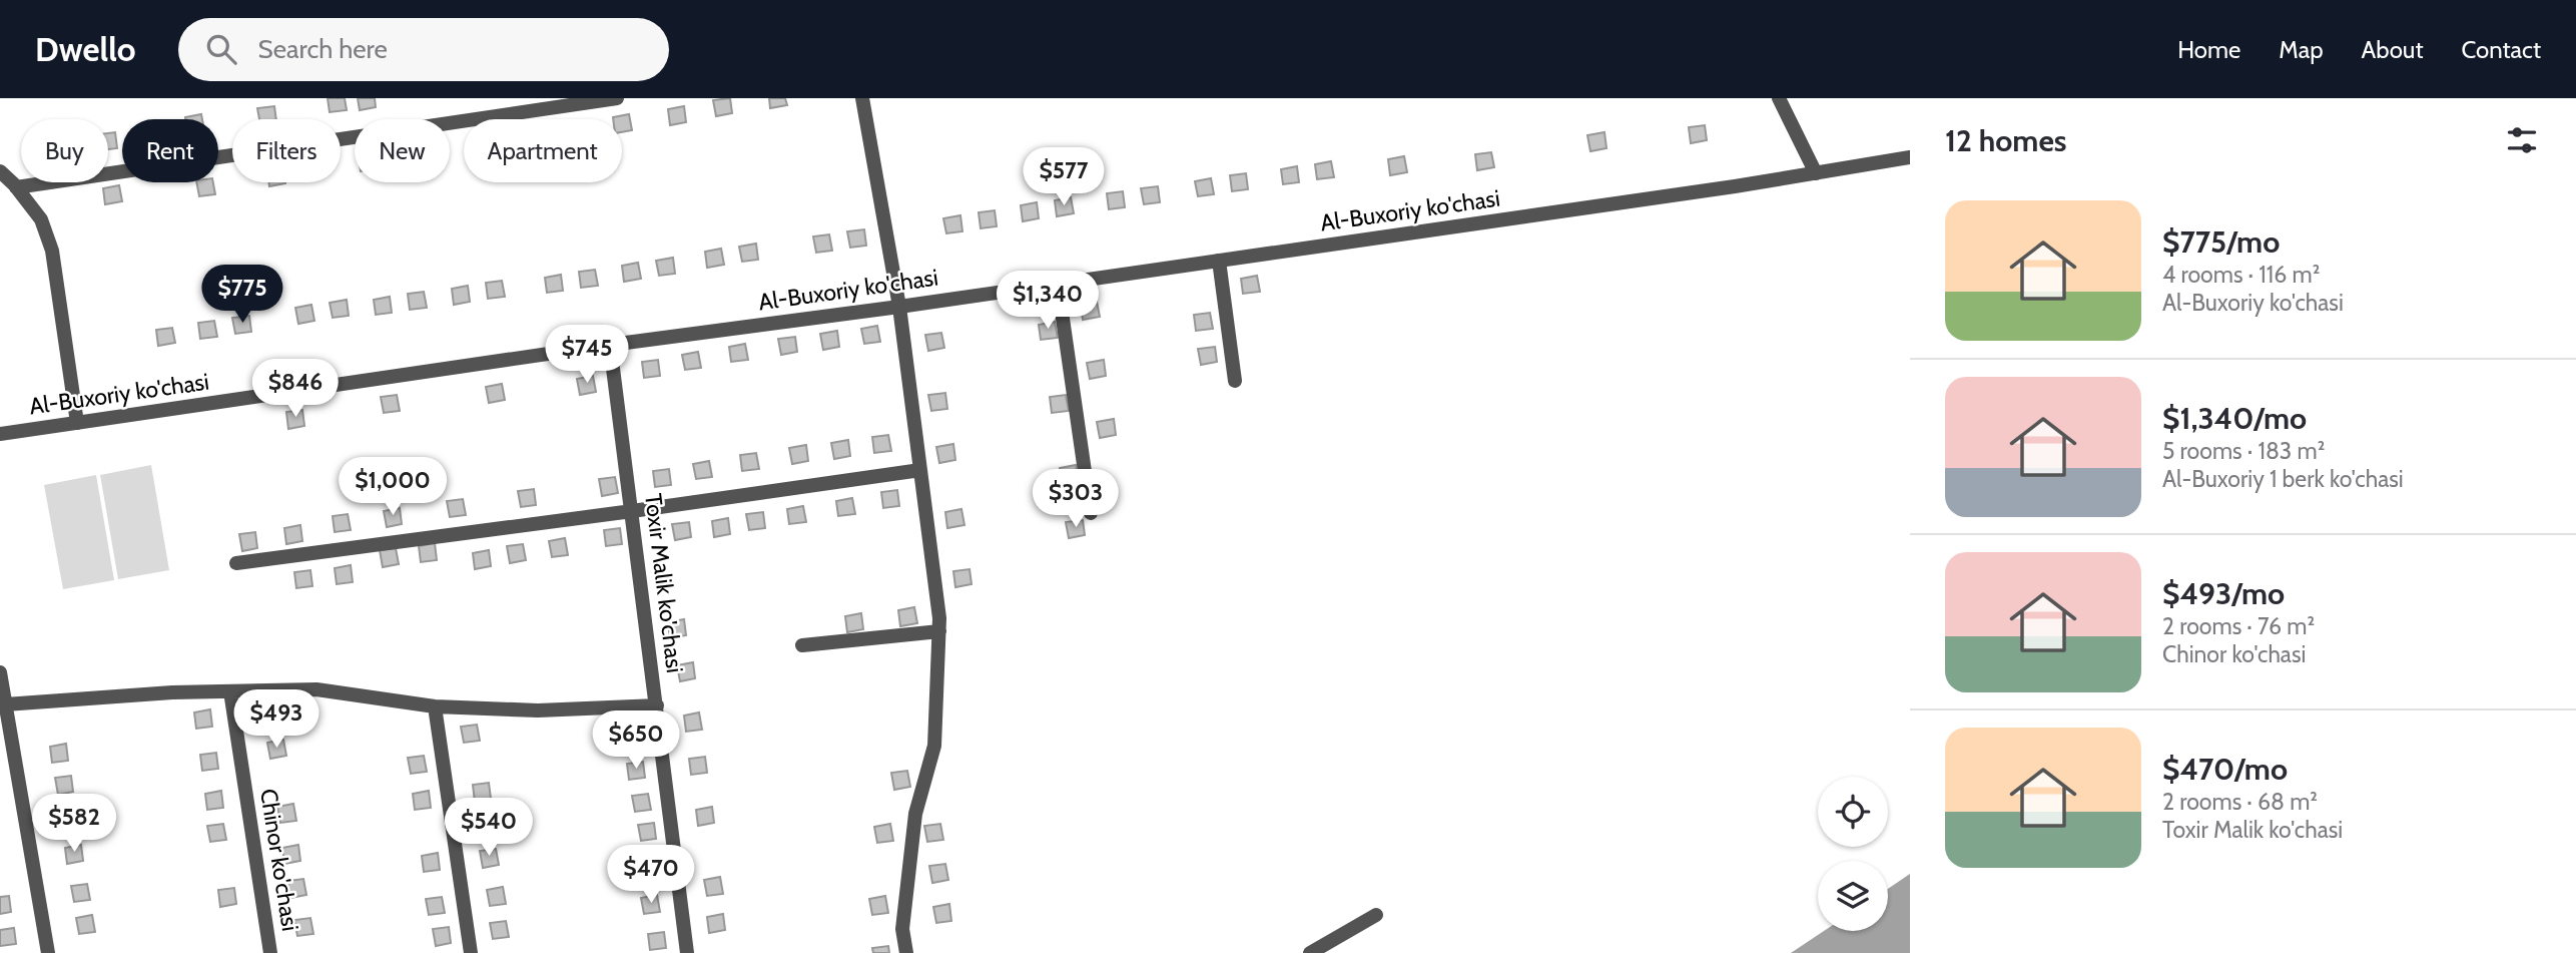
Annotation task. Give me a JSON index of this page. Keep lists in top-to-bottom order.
{
  "streets": {
    "street": ["Al-Buxoriy ko'chasi", "Toxir Malik ko'chasi", "Chinor ko'chasi"]
  },
  "crossings": [
    ["Al-Buxoriy ko'chasi", "Toxir Malik ko'chasi"]
  ],
  "page": {
    "header": "Dwello",
    "search": "Search here",
    "nav": [
      "Home",
      "Map",
      "About",
      "Contact"
    ],
    "heading": "12 homes",
    "chip": [
      "Buy",
      "Rent",
      "Filters",
      "New",
      "Apartment"
    ],
    "price": [
      "$577",
      "$775",
      "$1,340",
      "$745",
      "$846",
      "$1,000",
      "$303",
      "$493",
      "$650",
      "$582",
      "$540",
      "$470"
    ],
    "list": [
      {
        "name": "$775/mo",
        "note": "4 rooms · 116 m² · Al-Buxoriy ko'chasi"
      },
      {
        "name": "$1,340/mo",
        "note": "5 rooms · 183 m² · Al-Buxoriy 1 berk ko'chasi"
      },
      {
        "name": "$493/mo",
        "note": "2 rooms · 76 m² · Chinor ko'chasi"
      },
      {
        "name": "$470/mo",
        "note": "2 rooms · 68 m² · Toxir Malik ko'chasi"
      }
    ]
  }
}
